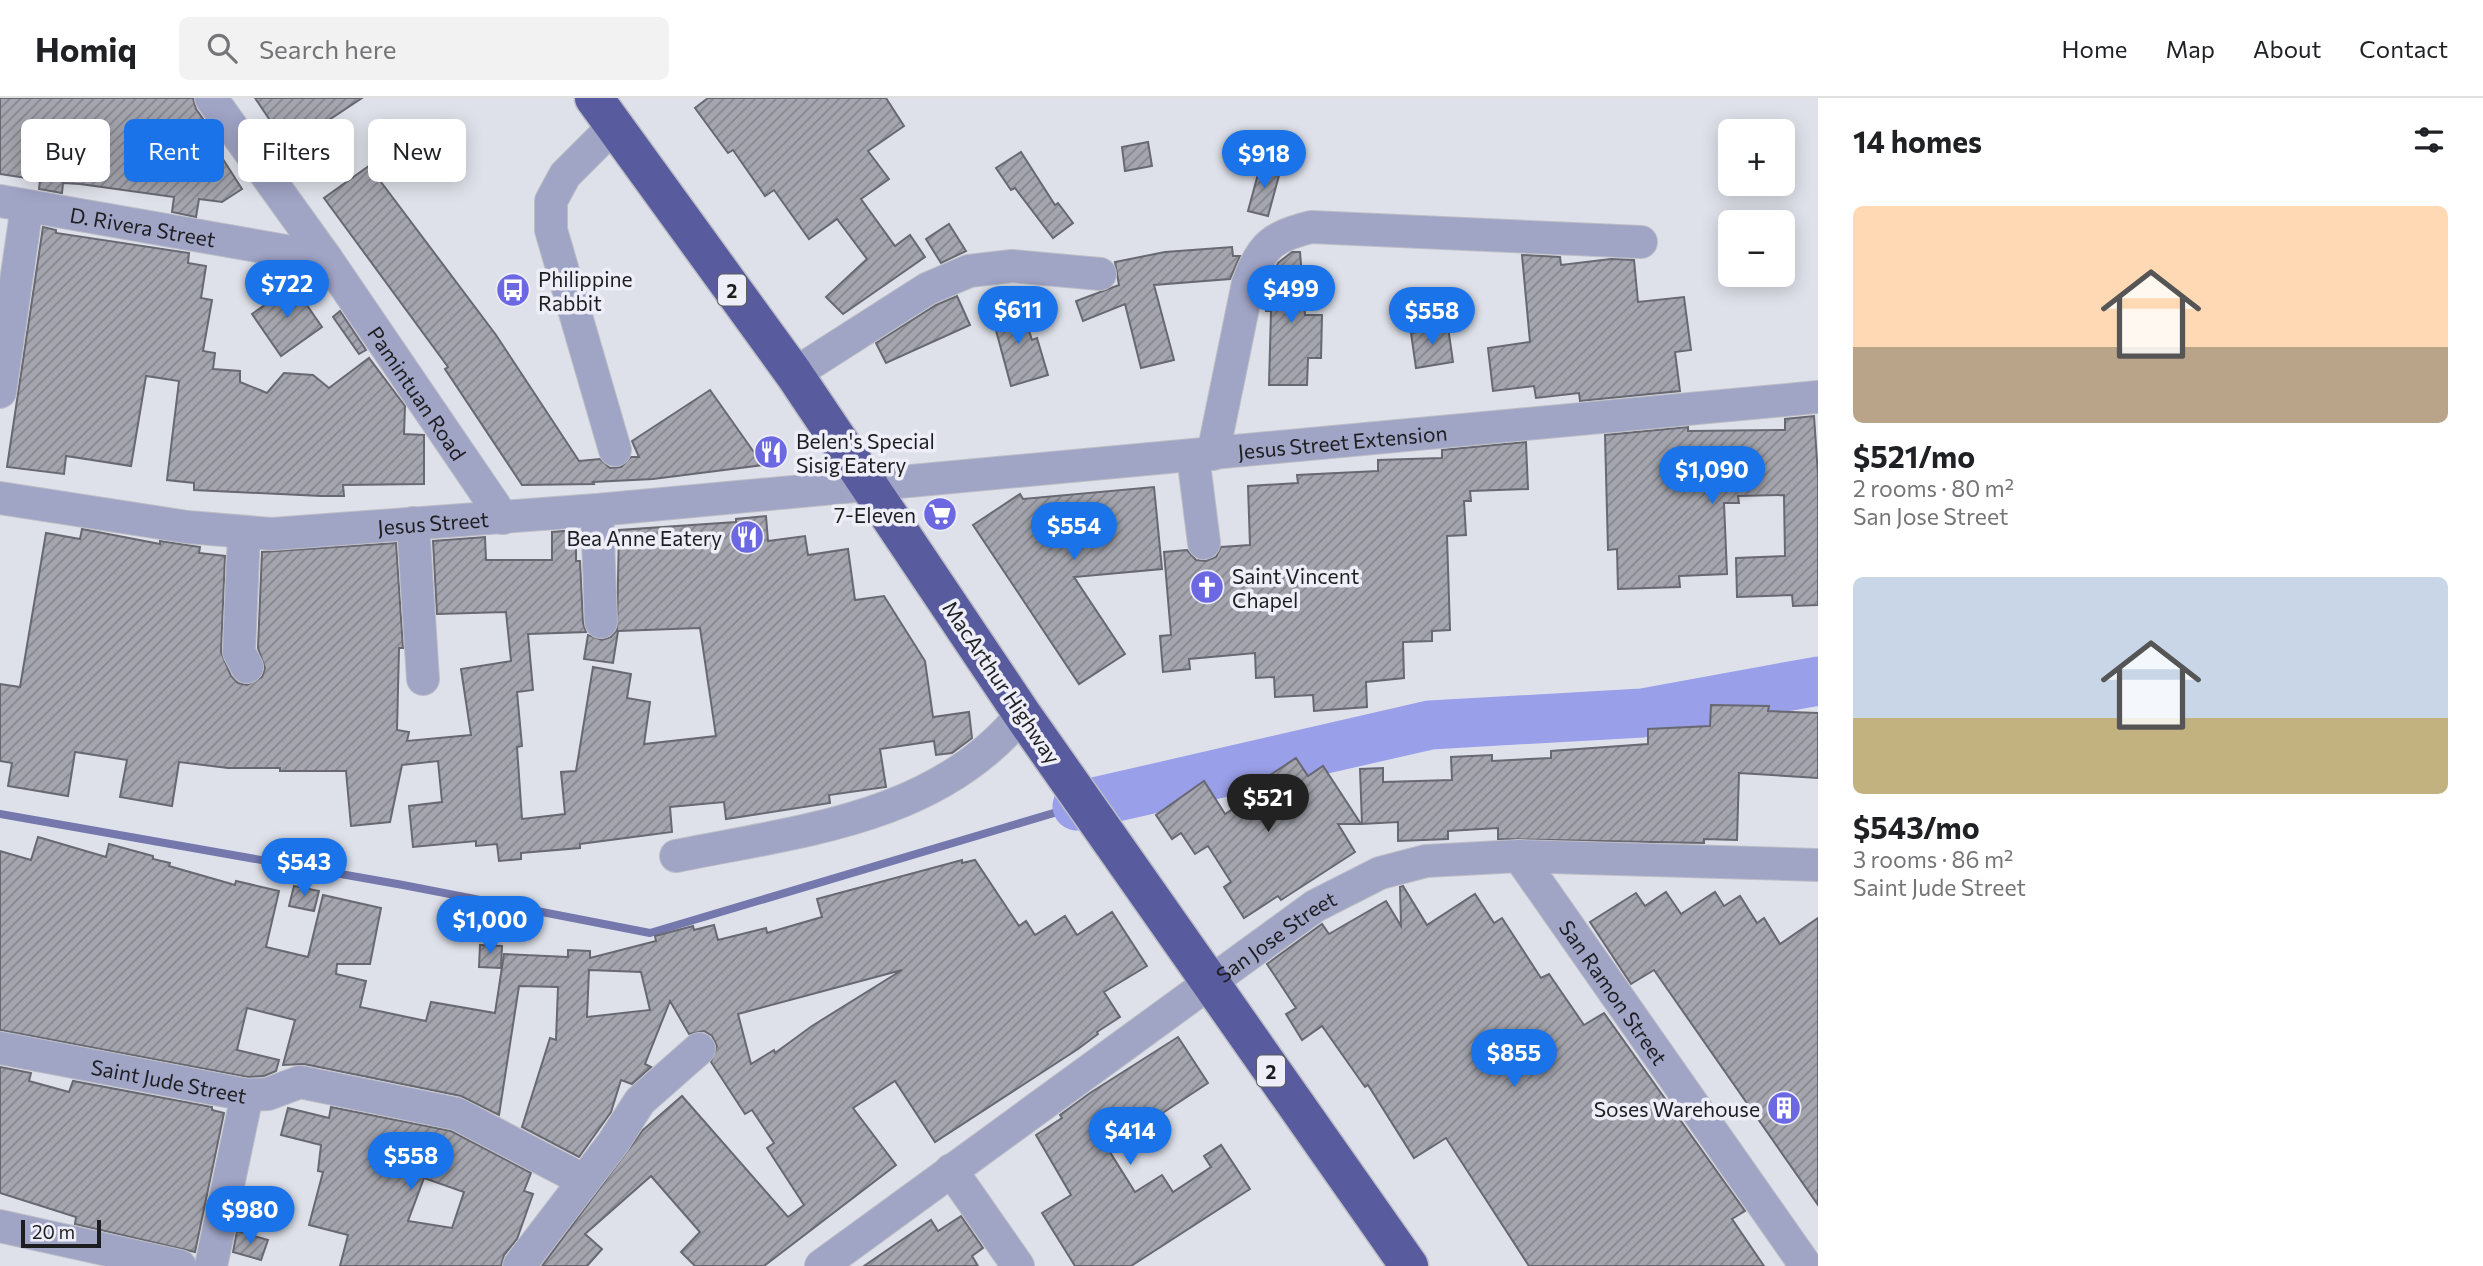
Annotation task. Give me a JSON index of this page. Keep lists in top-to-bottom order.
{
  "streets": {
    "highway": ["2", "MacArthur Highway"],
    "street": [
      "D. Rivera Street",
      "Pamintuan Road",
      "Jesus Street Extension",
      "Jesus Street",
      "San Jose Street",
      "San Ramon Street",
      "Saint Jude Street"
    ]
  },
  "crossings": [
    ["D. Rivera Street", "Pamintuan Road"],
    ["Pamintuan Road", "Jesus Street"],
    ["Jesus Street Extension", "Jesus Street"],
    ["Jesus Street Extension", "MacArthur Highway"],
    ["Jesus Street", "MacArthur Highway"],
    ["MacArthur Highway", "San Jose Street"],
    ["San Jose Street", "San Ramon Street"]
  ],
  "places": {
    "bus stop": ["Philippine Rabbit"],
    "restaurant": ["Belen's Special Sisig Eatery", "Bea Anne Eatery"],
    "supermarket": ["7-Eleven"],
    "church": ["Saint Vincent Chapel"],
    "building": ["Soses Warehouse"]
  },
  "scale_bar": "20 m",
  "page": {
    "header": "Homiq",
    "search": "Search here",
    "nav": [
      "Home",
      "Map",
      "About",
      "Contact"
    ],
    "heading": "14 homes",
    "map_buttons": ["+", "−"],
    "chip": [
      "Buy",
      "Rent",
      "Filters",
      "New"
    ],
    "price": [
      "$918",
      "$722",
      "$499",
      "$611",
      "$558",
      "$1,090",
      "$554",
      "$521",
      "$543",
      "$1,000",
      "$855",
      "$414",
      "$558",
      "$980"
    ],
    "list": [
      {
        "name": "$521/mo",
        "note": "2 rooms · 80 m² · San Jose Street"
      },
      {
        "name": "$543/mo",
        "note": "3 rooms · 86 m² · Saint Jude Street"
      }
    ],
    "scale": "20 m"
  }
}
